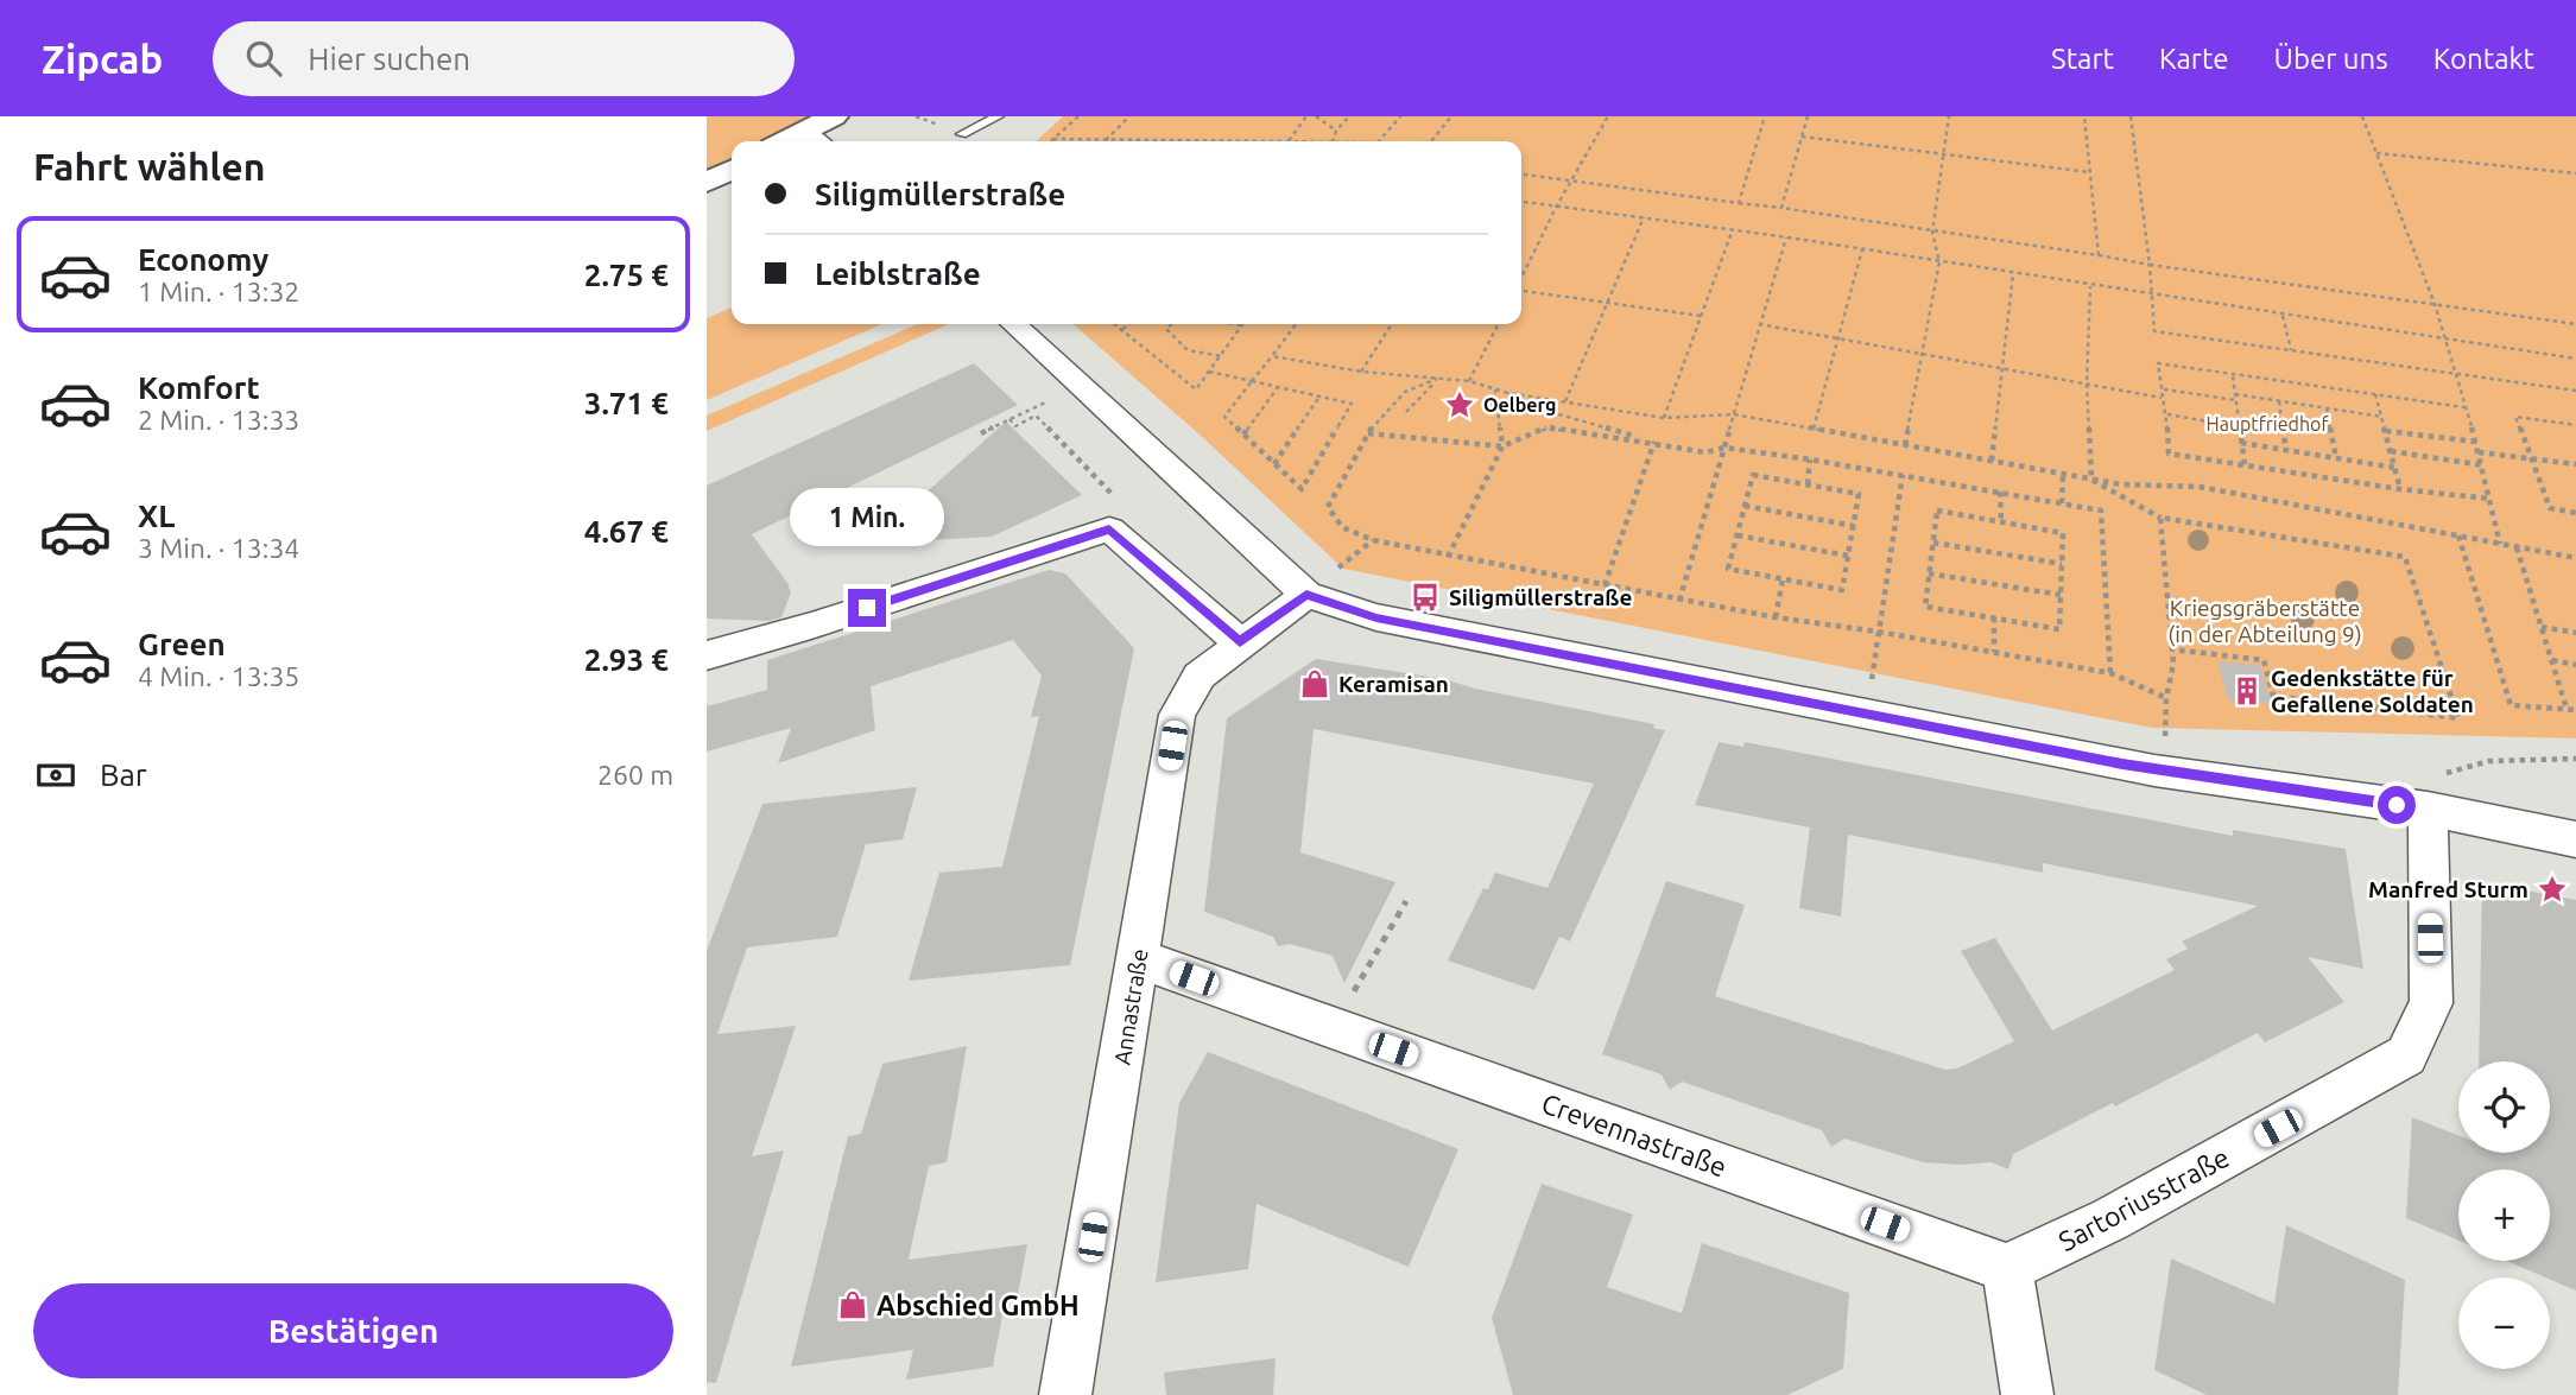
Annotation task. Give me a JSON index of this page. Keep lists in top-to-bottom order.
{
  "streets": {
    "street": ["Annastraße", "Crevennastraße", "Sartoriusstraße"]
  },
  "crossings": [
    ["Annastraße", "Crevennastraße"],
    ["Crevennastraße", "Sartoriusstraße"]
  ],
  "parks": ["Hauptfriedhof", "Kriegsgräberstätte (in der Abteilung 9)"],
  "places": {
    "place": ["Oelberg", "Manfred Sturm"],
    "bus stop": ["Siligmüllerstraße"],
    "shop": ["Keramisan", "Abschied GmbH"],
    "building": ["Gedenkstätte für Gefallene Soldaten"]
  },
  "page": {
    "header": "Zipcab",
    "search": "Hier suchen",
    "nav": [
      "Start",
      "Karte",
      "Über uns",
      "Kontakt"
    ],
    "heading": "Fahrt wählen",
    "banner": ["Siligmüllerstraße", "Leiblstraße"],
    "list": [
      {
        "name": "Economy",
        "note": "1 Min. · 13:32",
        "value": "2.75 €"
      },
      {
        "name": "Komfort",
        "note": "2 Min. · 13:33",
        "value": "3.71 €"
      },
      {
        "name": "XL",
        "note": "3 Min. · 13:34",
        "value": "4.67 €"
      },
      {
        "name": "Green",
        "note": "4 Min. · 13:35",
        "value": "2.93 €"
      }
    ],
    "bubble": "1 Min.",
    "pay": ["Bar", "260 m"],
    "map_buttons": ["+", "−"],
    "buttons": "Bestätigen"
  }
}
